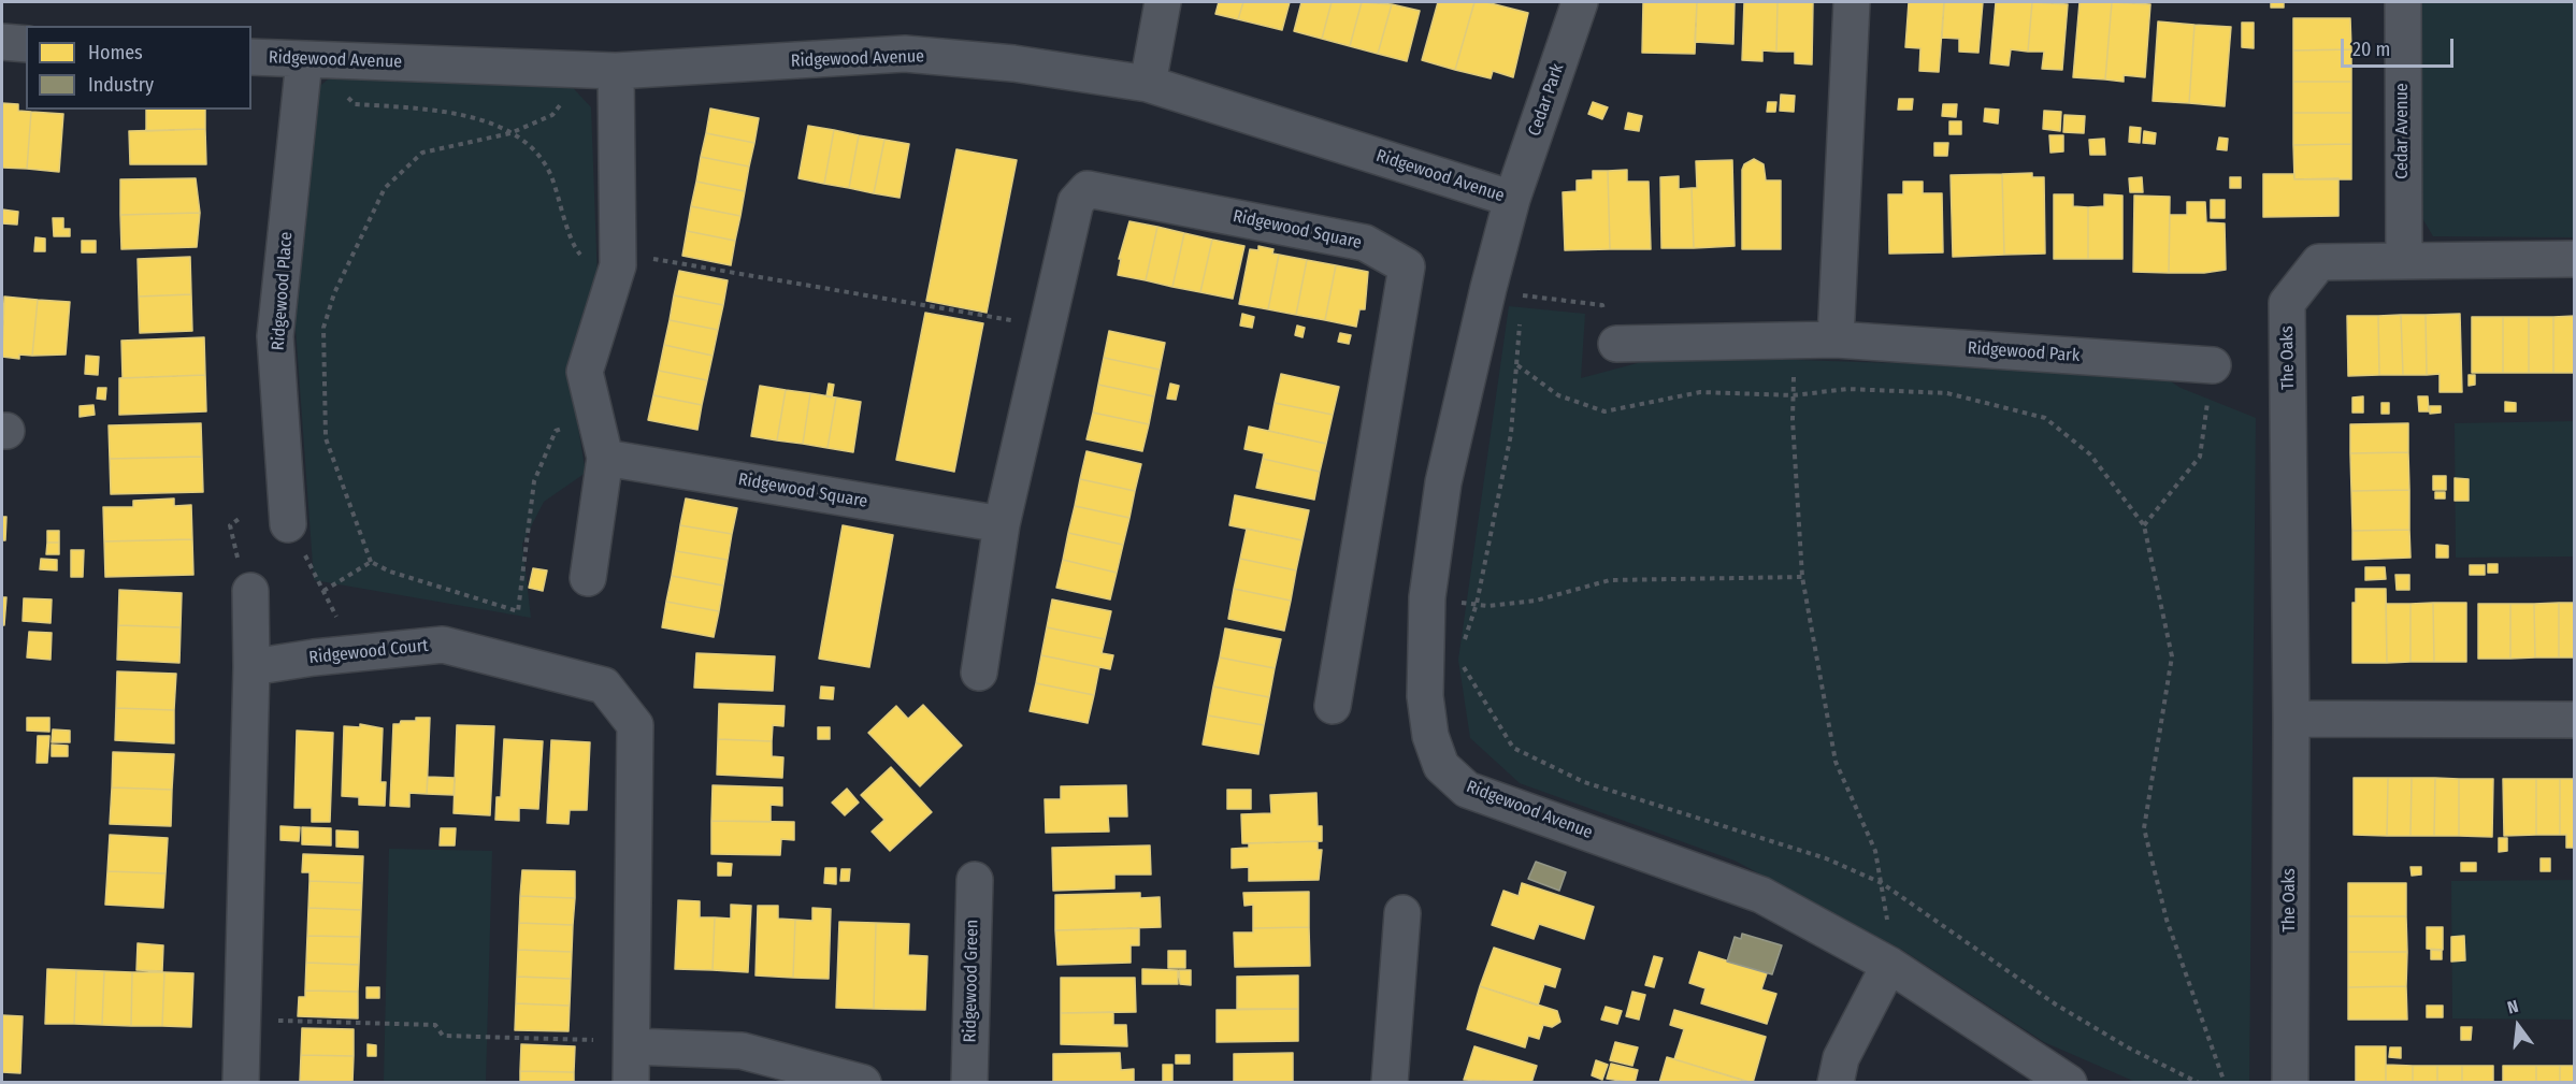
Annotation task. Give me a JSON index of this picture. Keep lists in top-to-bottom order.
{
  "streets": {
    "street": [
      "Ridgewood Avenue",
      "Cedar Park",
      "Cedar Avenue",
      "Ridgewood Square",
      "Ridgewood Place",
      "Ridgewood Park",
      "The Oaks",
      "Ridgewood Court",
      "Ridgewood Green"
    ]
  },
  "crossings": [
    ["Ridgewood Avenue", "Cedar Park"],
    ["Ridgewood Avenue", "Ridgewood Place"],
    ["Cedar Avenue", "The Oaks"]
  ],
  "legend": ["Homes", "Industry"],
  "scale_bar": "20 m",
  "north": "top"
}
